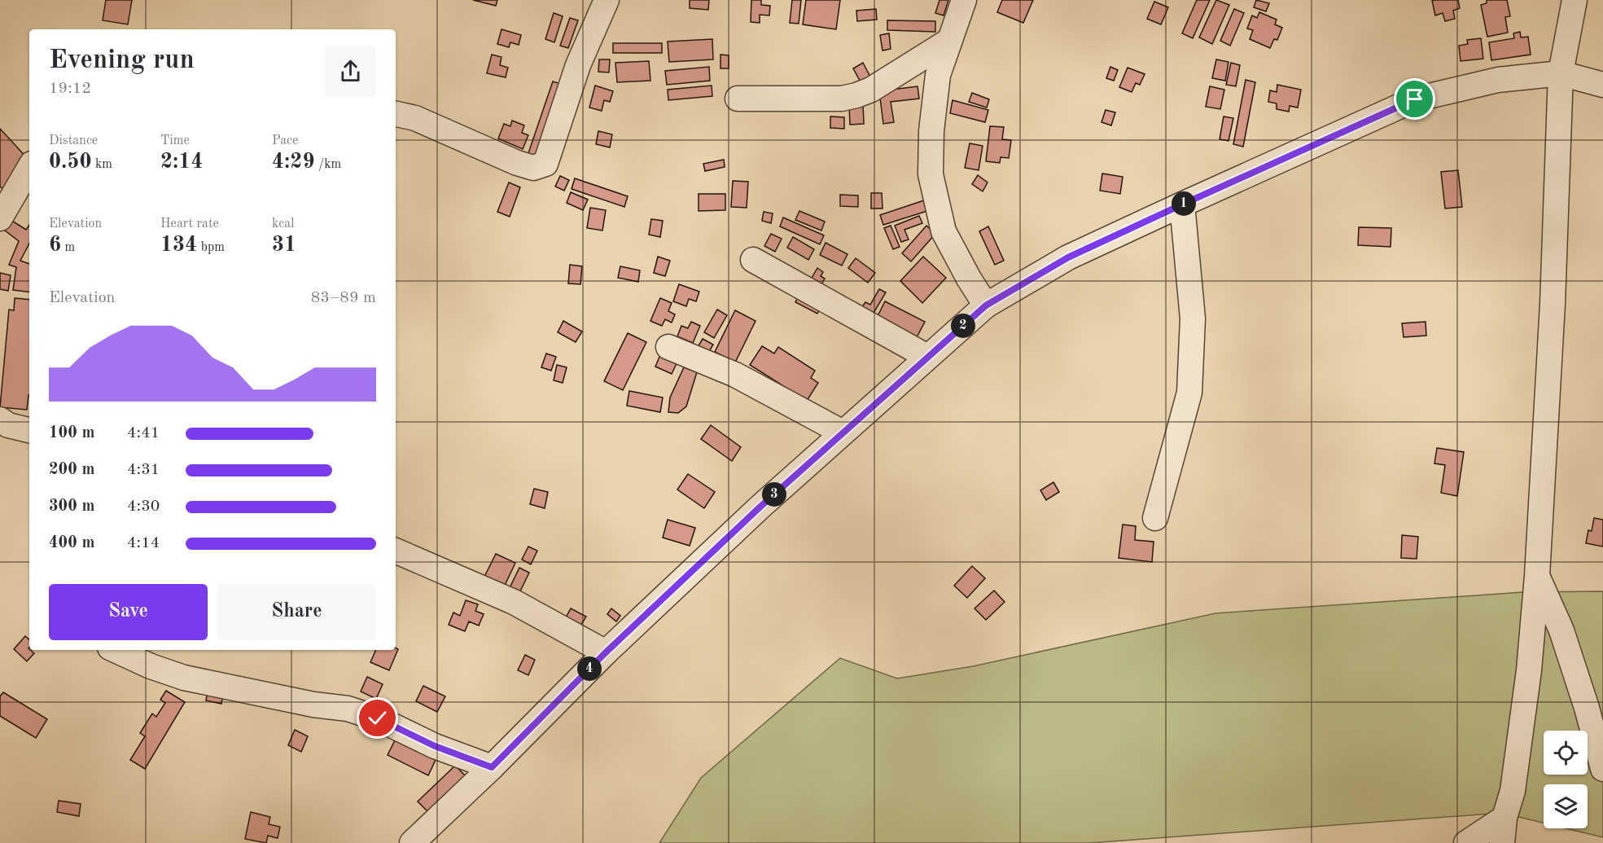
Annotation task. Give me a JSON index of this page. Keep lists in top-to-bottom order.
{
  "page": {
    "heading": ["Evening run", "19:12"],
    "stats": [
      ["Distance", "0.50 km"],
      ["Time", "2:14"],
      ["Pace", "4:29 /km"],
      ["Elevation", "6 m"],
      ["Heart rate", "134 bpm"],
      ["kcal", "31"]
    ],
    "pins": [
      "1",
      "2",
      "3",
      "4"
    ],
    "chart": ["Elevation", "83–89 m"],
    "list": [
      {
        "name": "100 m",
        "note": "4:41"
      },
      {
        "name": "200 m",
        "note": "4:31"
      },
      {
        "name": "300 m",
        "note": "4:30"
      },
      {
        "name": "400 m",
        "note": "4:14"
      }
    ],
    "buttons": ["Save", "Share"]
  }
}
